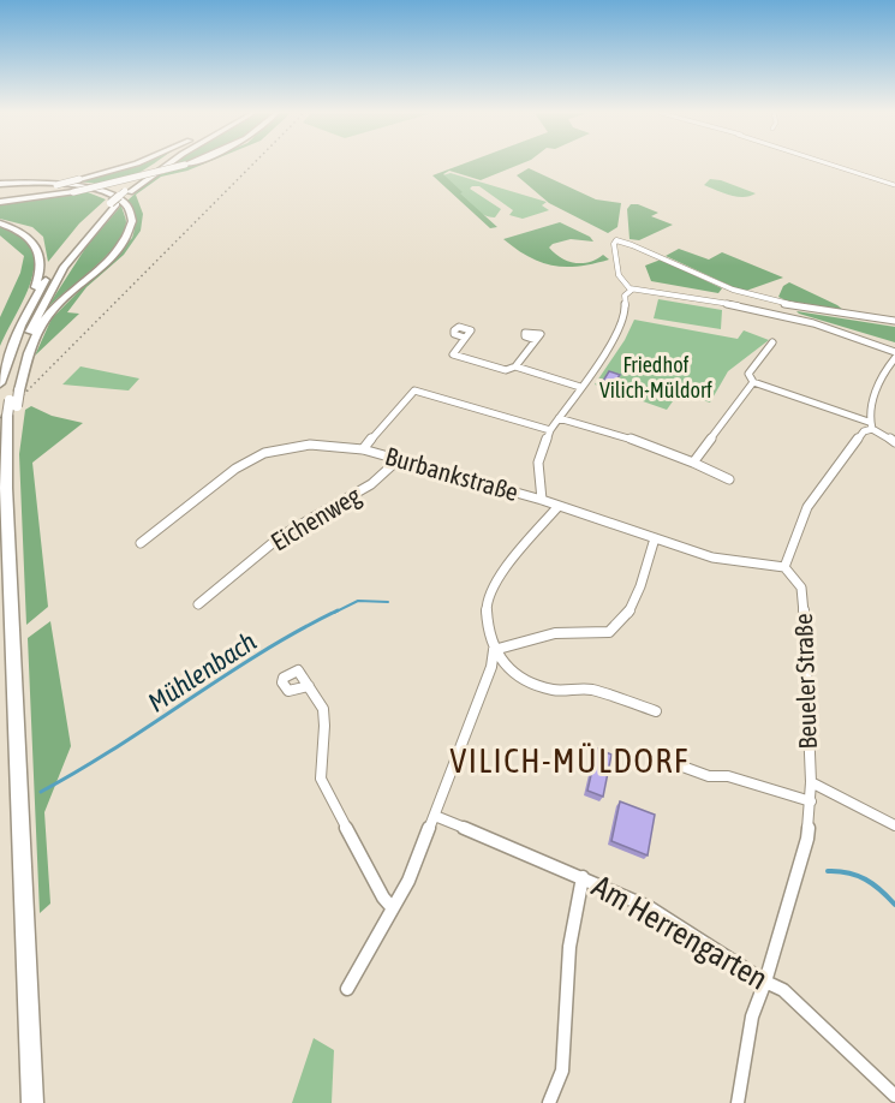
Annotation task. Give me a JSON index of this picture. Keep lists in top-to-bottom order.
{
  "streets": {
    "street": [
      "Burbankstraße",
      "Eichenweg",
      "Beueler Straße",
      "Am Herrengarten"
    ]
  },
  "crossings": [
    ["Burbankstraße", "Eichenweg"],
    ["Burbankstraße", "Beueler Straße"],
    ["Beueler Straße", "Am Herrengarten"]
  ],
  "districts": ["VILICH-MÜLDORF"],
  "water": ["Mühlenbach"],
  "parks": ["Friedhof Vilich-Müldorf"]
}
